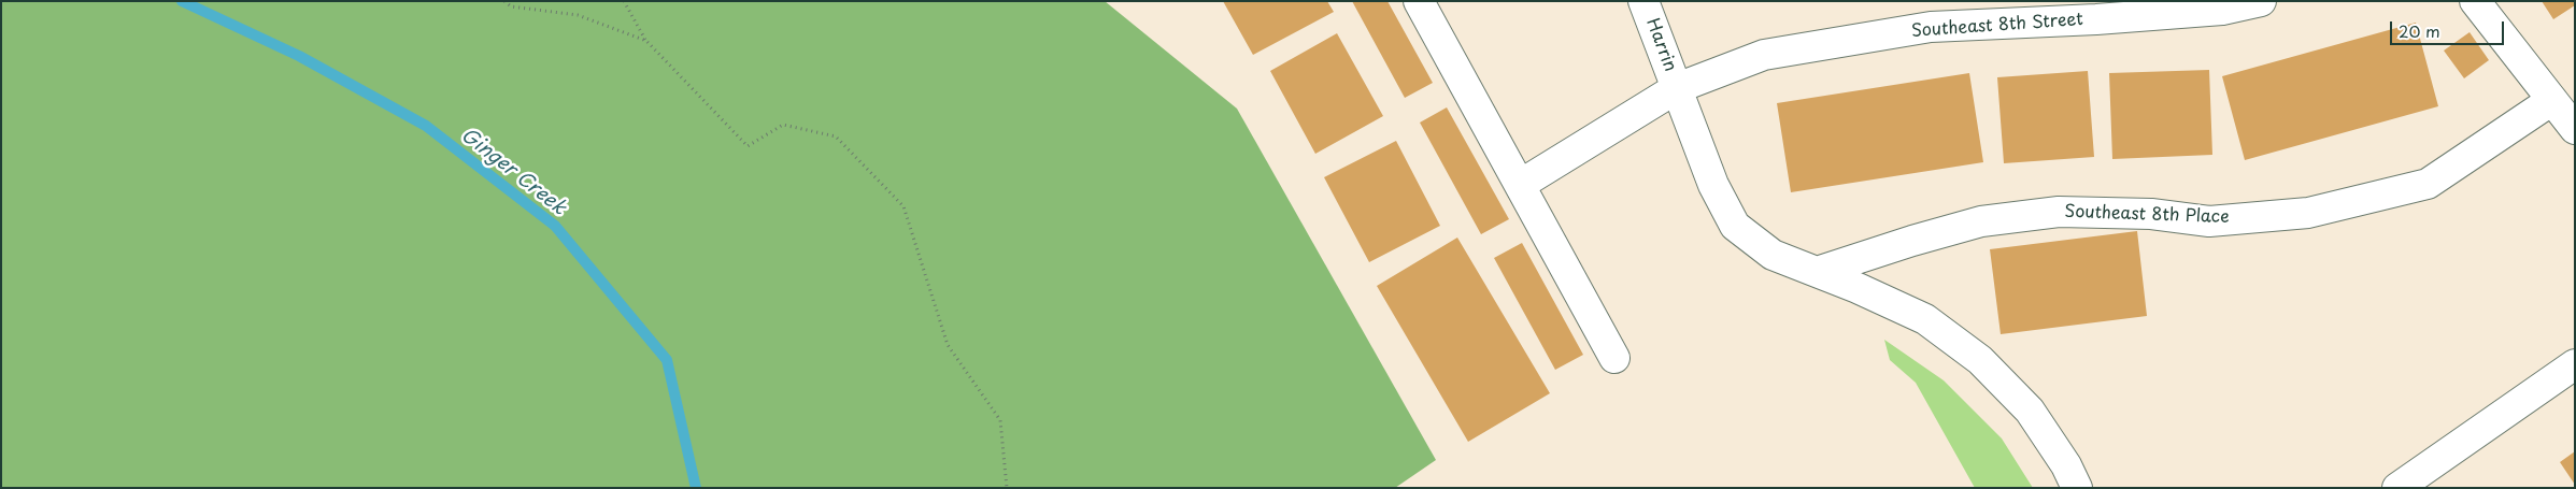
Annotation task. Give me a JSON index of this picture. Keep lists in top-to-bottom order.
{
  "streets": {
    "street": ["Southeast 8th Street", "Harrin", "Southeast 8th Place"]
  },
  "crossings": [
    ["Southeast 8th Street", "Harrin"],
    ["Harrin", "Southeast 8th Place"]
  ],
  "water": ["Ginger Creek"],
  "scale_bar": "20 m"
}
